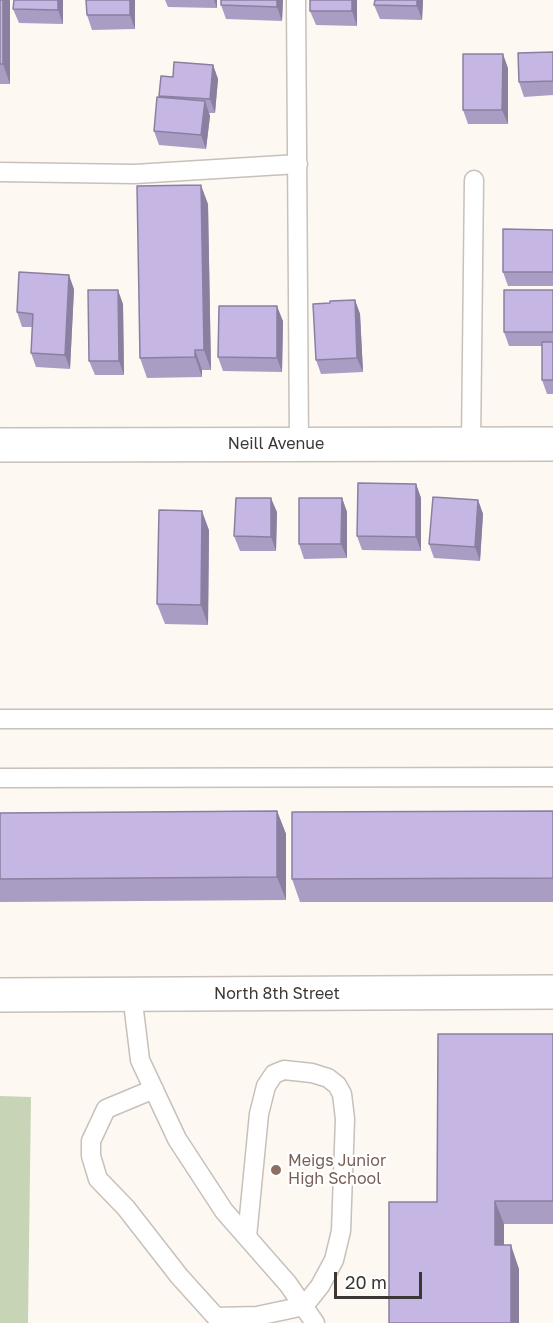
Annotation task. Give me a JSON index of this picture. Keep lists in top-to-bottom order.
{
  "streets": {
    "street": ["Neill Avenue", "North 8th Street"]
  },
  "places": ["Meigs Junior High School"],
  "scale_bar": "20 m"
}
